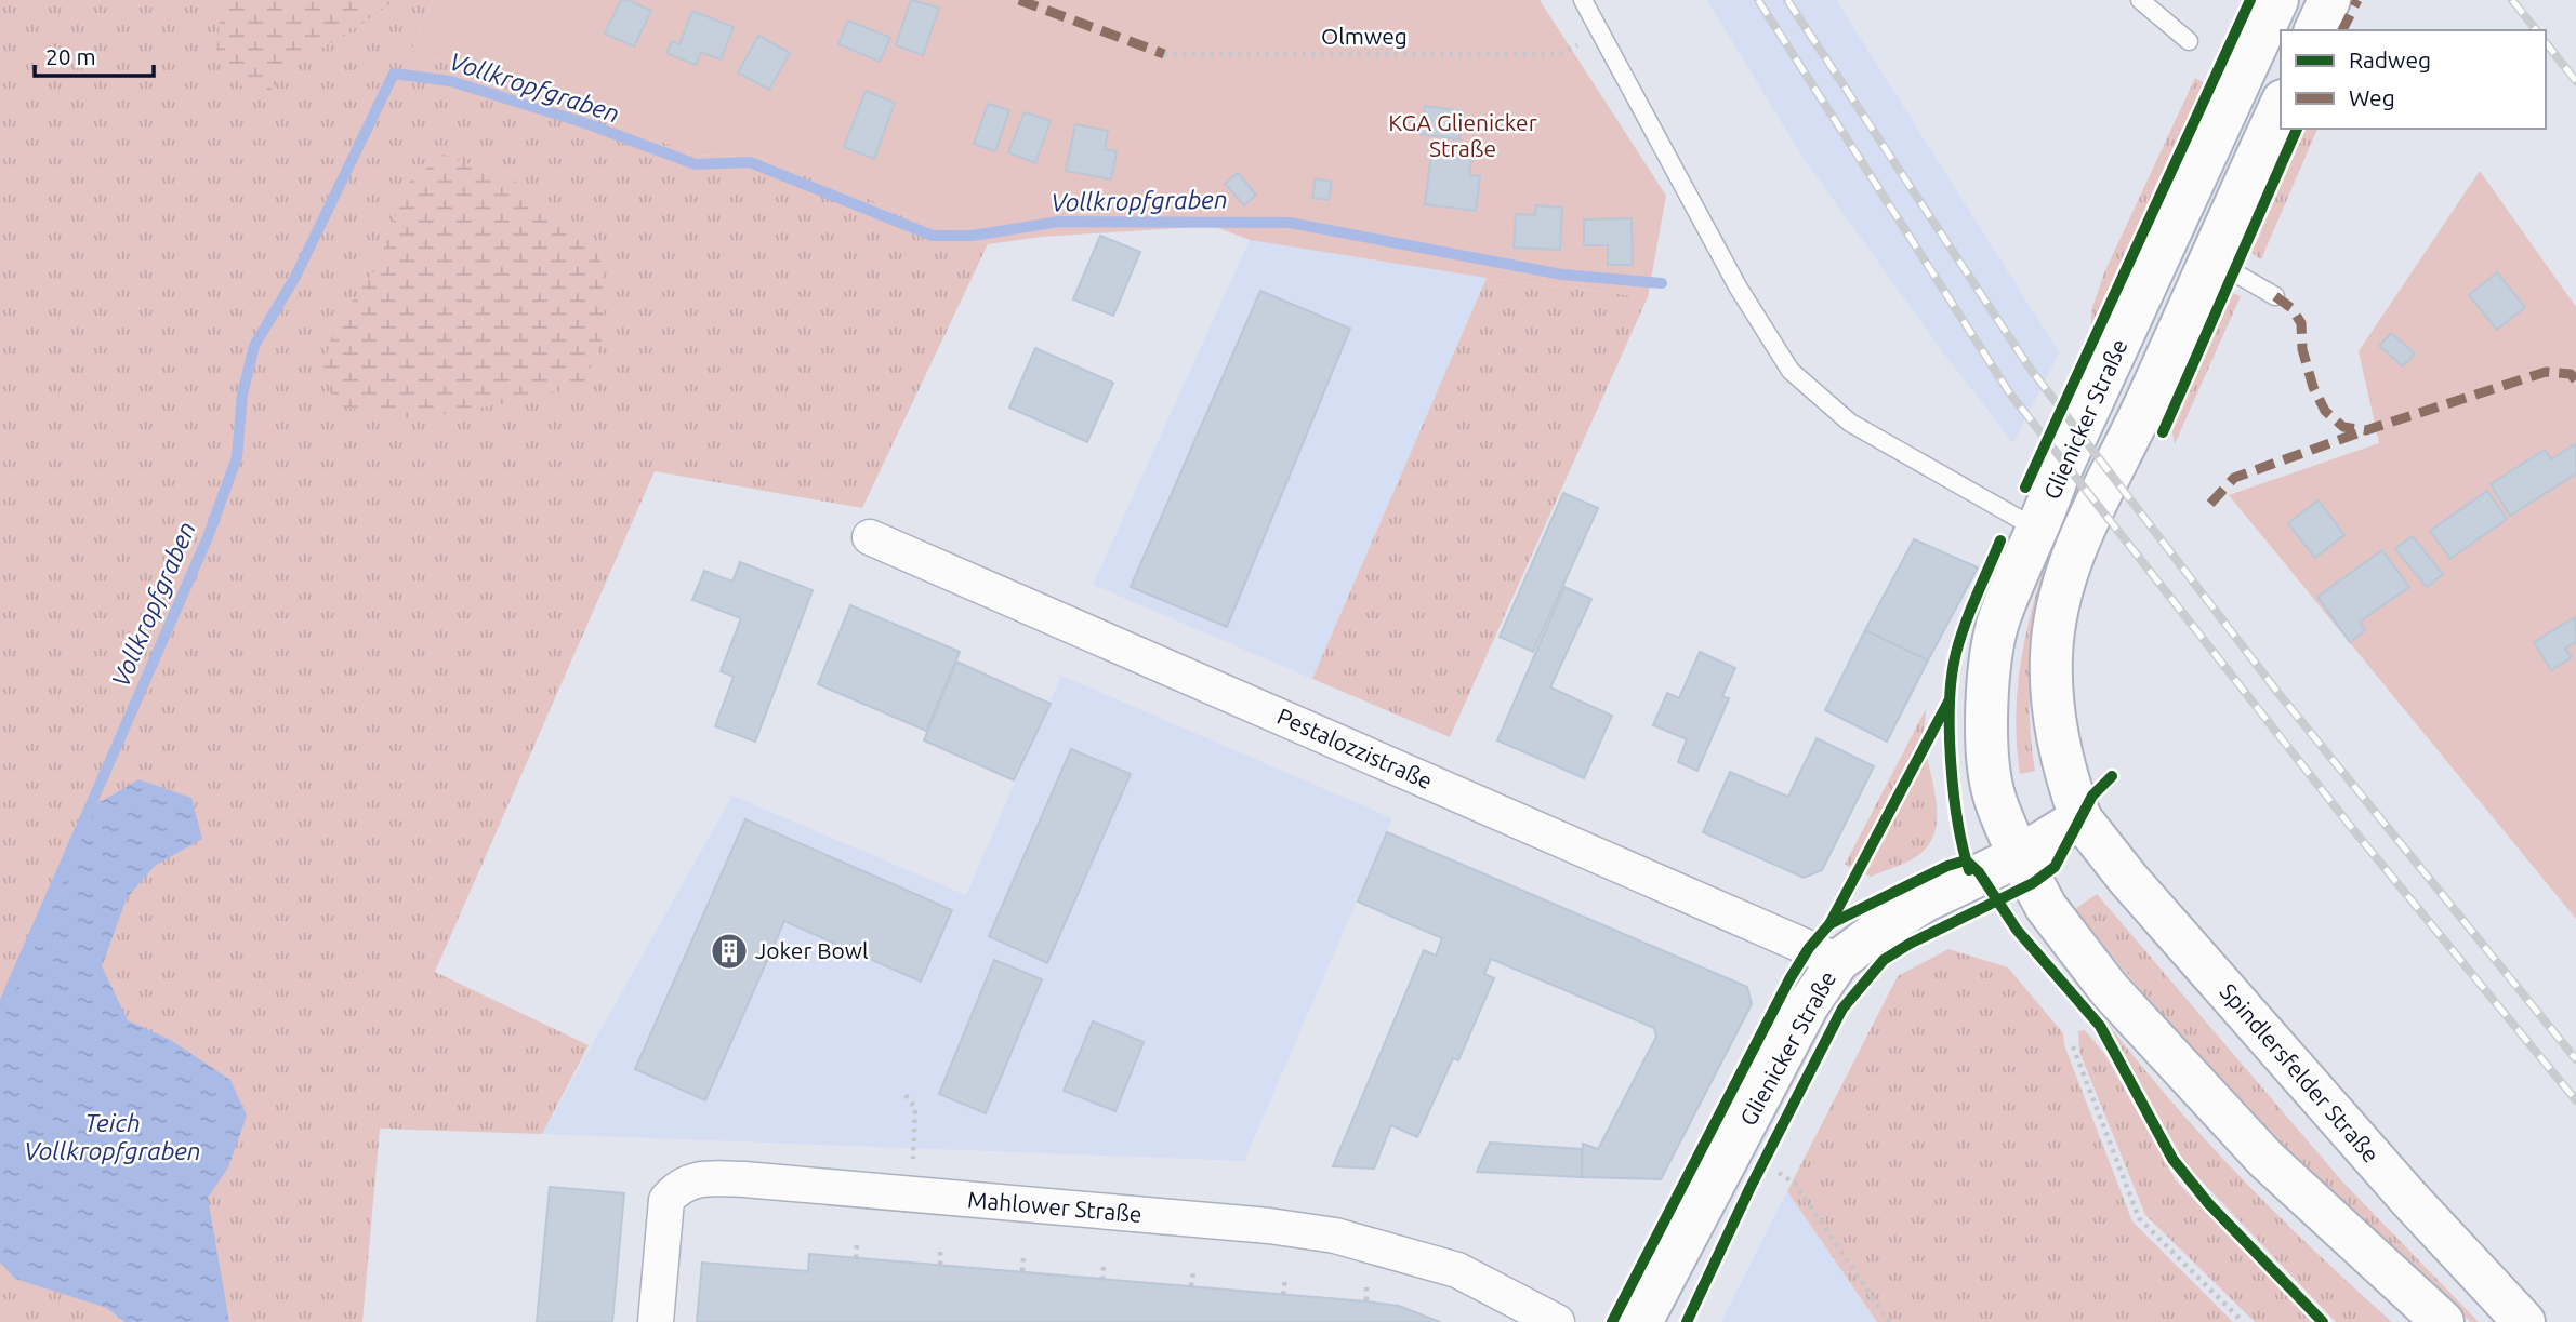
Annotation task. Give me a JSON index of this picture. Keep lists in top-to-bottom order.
{
  "streets": {
    "main road": ["Glienicker Straße", "Spindlersfelder Straße"],
    "street": ["Pestalozzistraße", "Mahlower Straße"],
    "path": ["Olmweg"]
  },
  "crossings": [
    ["Glienicker Straße", "Pestalozzistraße"],
    ["Glienicker Straße", "Spindlersfelder Straße"]
  ],
  "water": ["Vollkropfgraben", "Teich Vollkropfgraben"],
  "parks": ["KGA Glienicker Straße"],
  "places": {
    "building": ["Joker Bowl"]
  },
  "legend": ["Radweg", "Weg"],
  "scale_bar": "20 m"
}
